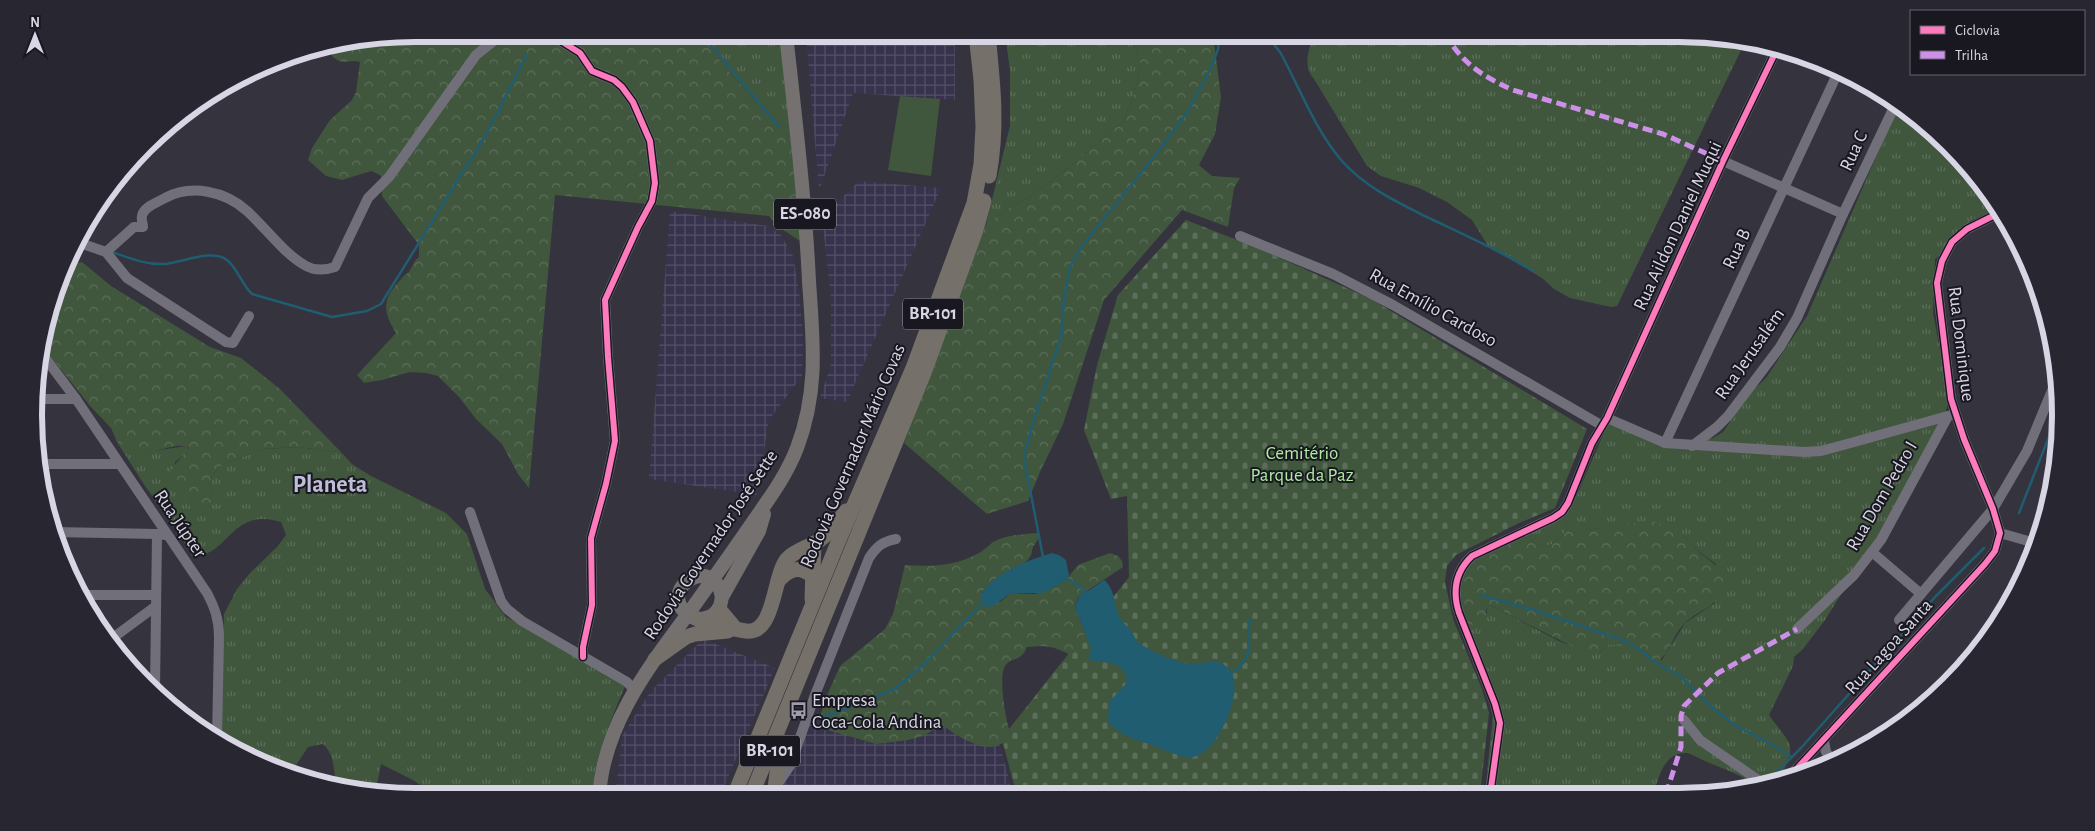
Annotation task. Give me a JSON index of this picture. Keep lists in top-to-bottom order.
{
  "streets": {
    "highway": ["BR-101", "Rodovia Governador Mário Covas"],
    "main road": ["ES-080", "Rodovia Governador José Sette"],
    "street": [
      "Rua C",
      "Rua Aildon Daniel Muqui",
      "Rua B",
      "Rua Emílio Cardoso",
      "Rua Dominique",
      "Rua Jerusalém",
      "Rua Dom Pedro I",
      "Rua Júpter",
      "Rua Lagoa Santa"
    ]
  },
  "crossings": [
    ["Rua C", "Rua Jerusalém"],
    ["Rua Aildon Daniel Muqui", "Rua Emílio Cardoso"],
    ["Rua B", "Rua Emílio Cardoso"],
    ["Rua Emílio Cardoso", "Rua Dominique"],
    ["Rua Emílio Cardoso", "Rua Jerusalém"],
    ["Rua Emílio Cardoso", "Rua Dom Pedro I"],
    ["Rua Dominique", "Rua Dom Pedro I"],
    ["Rua Dominique", "Rua Lagoa Santa"]
  ],
  "districts": ["Planeta"],
  "parks": ["Cemitério Parque da Paz"],
  "places": {
    "bus stop": ["Empresa Coca-Cola Andina"]
  },
  "legend": ["Ciclovia", "Trilha"],
  "north": "top"
}
